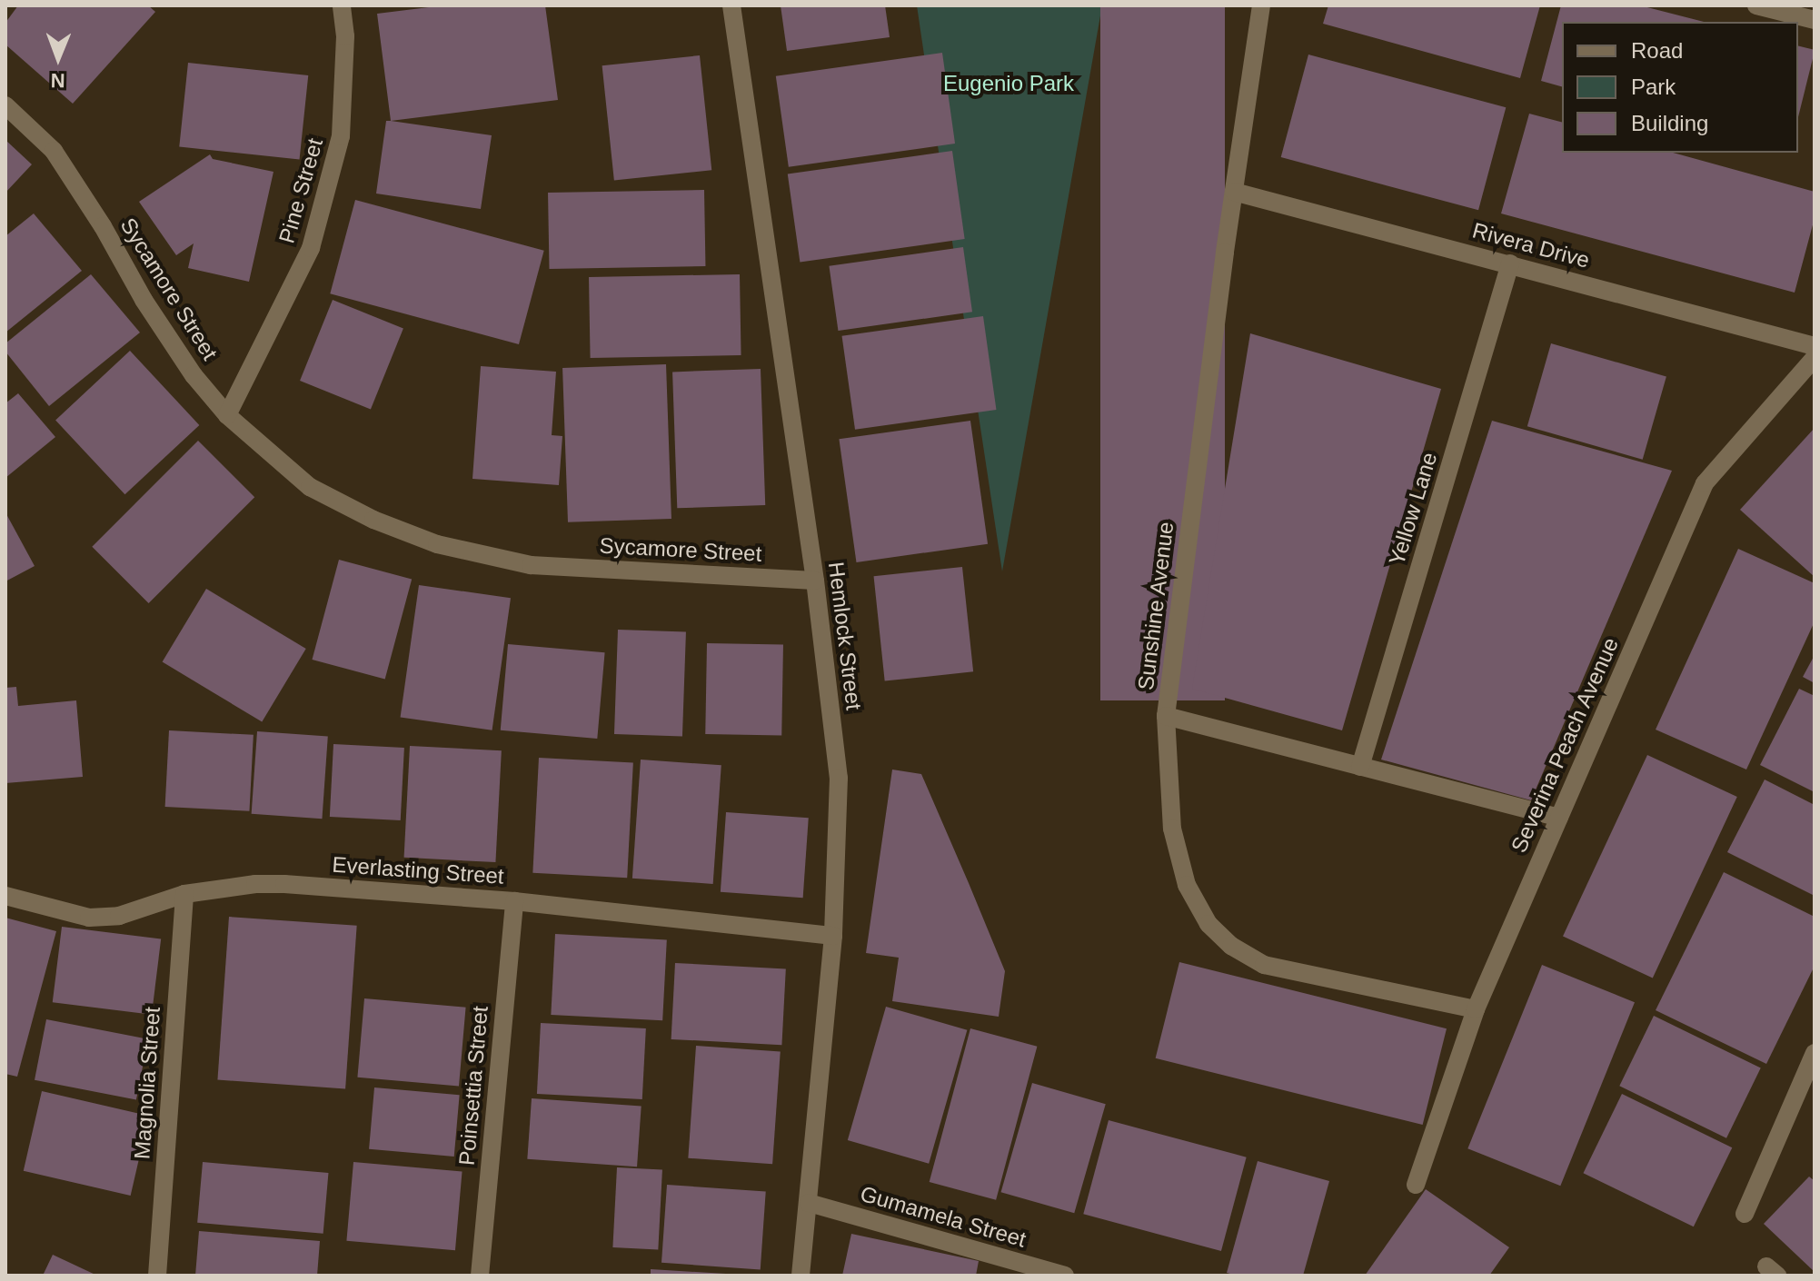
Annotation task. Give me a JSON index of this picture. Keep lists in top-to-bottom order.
{
  "streets": {
    "street": [
      "Pine Street",
      "Rivera Drive",
      "Sycamore Street",
      "Yellow Lane",
      "Sunshine Avenue",
      "Hemlock Street",
      "Severina Peach Avenue",
      "Everlasting Street",
      "Magnolia Street",
      "Poinsettia Street",
      "Gumamela Street"
    ]
  },
  "crossings": [
    ["Pine Street", "Sycamore Street"],
    ["Rivera Drive", "Yellow Lane"],
    ["Rivera Drive", "Sunshine Avenue"],
    ["Sycamore Street", "Hemlock Street"],
    ["Sunshine Avenue", "Severina Peach Avenue"],
    ["Hemlock Street", "Everlasting Street"],
    ["Hemlock Street", "Gumamela Street"],
    ["Everlasting Street", "Magnolia Street"],
    ["Everlasting Street", "Poinsettia Street"]
  ],
  "parks": ["Eugenio Park"],
  "legend": ["Road", "Park", "Building"],
  "north": "bottom"
}
